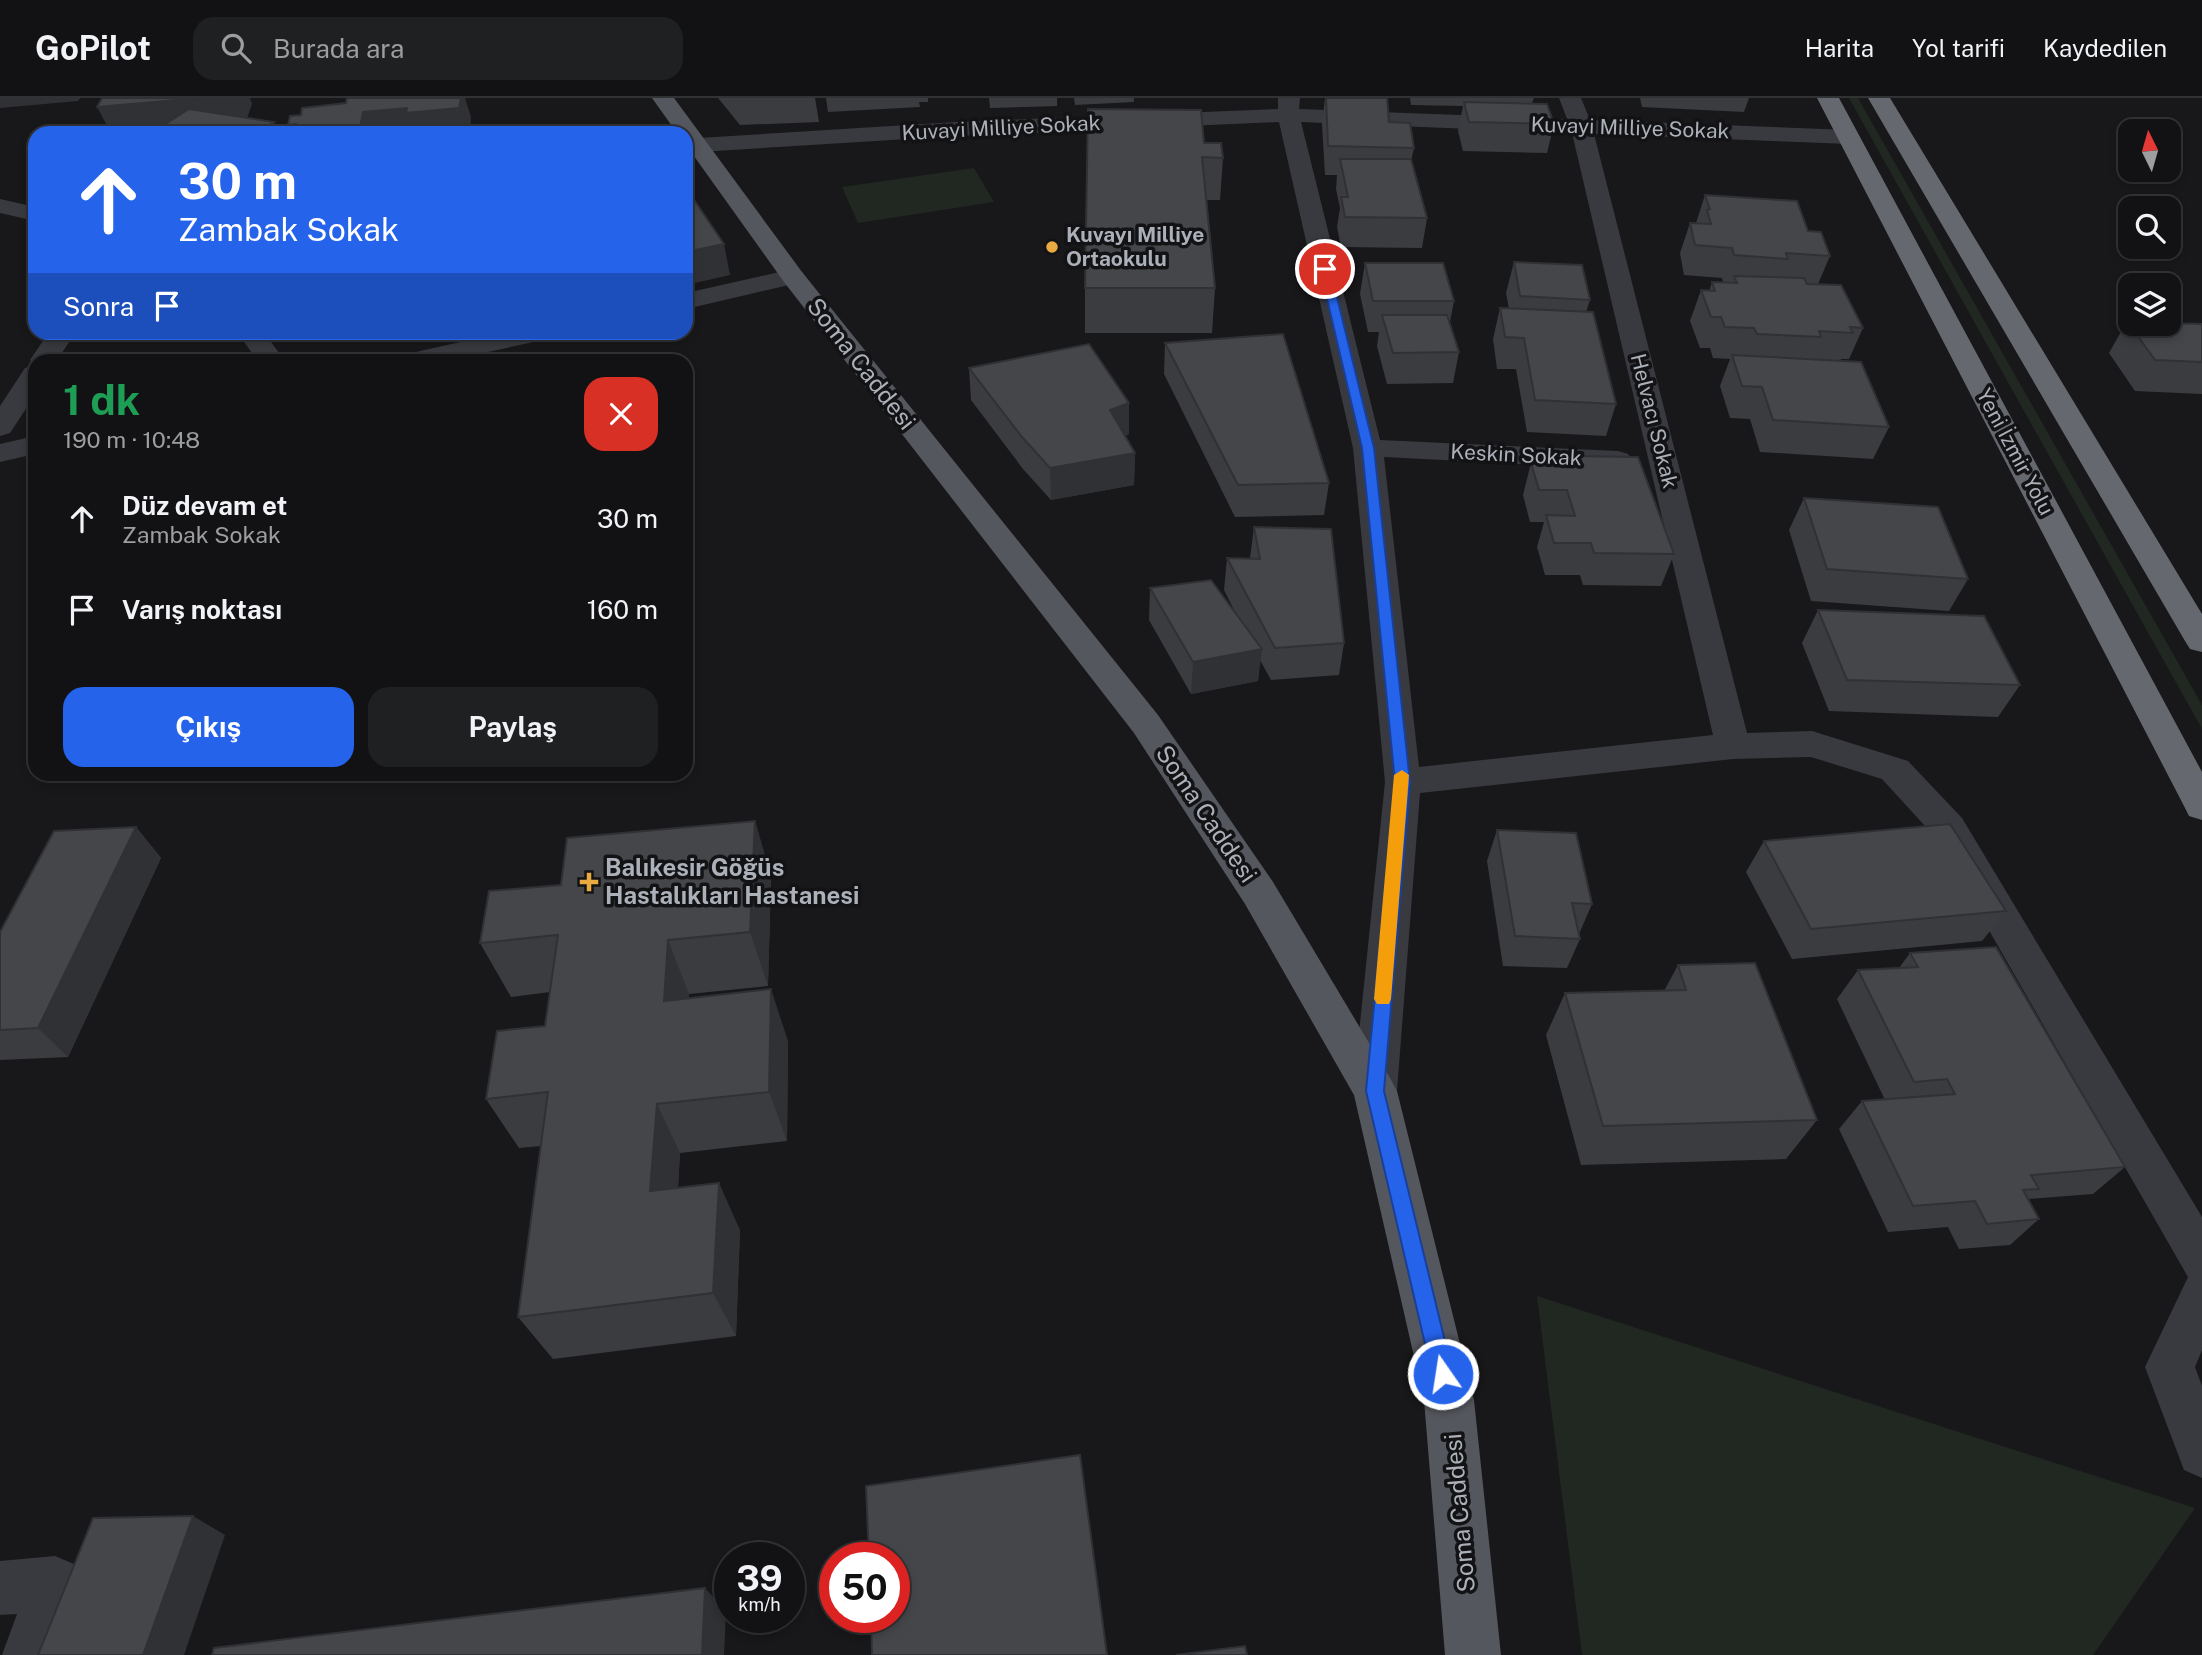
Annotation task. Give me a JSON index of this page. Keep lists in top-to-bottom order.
{
  "streets": {
    "highway": ["Yeni İzmir Yolu"],
    "main road": ["Soma Caddesi"],
    "street": ["Kuvayi Milliye Sokak", "Helvacı Sokak", "Keskin Sokak"]
  },
  "crossings": [
    ["Kuvayi Milliye Sokak", "Soma Caddesi"],
    ["Kuvayi Milliye Sokak", "Helvacı Sokak"],
    ["Kuvayi Milliye Sokak", "Yeni İzmir Yolu"],
    ["Helvacı Sokak", "Keskin Sokak"]
  ],
  "places": {
    "other": ["Kuvayı Milliye Ortaokulu"],
    "health": ["Balıkesir Göğüs Hastalıkları Hastanesi"]
  },
  "north": "top",
  "page": {
    "header": "GoPilot",
    "search": "Burada ara",
    "nav": ["Harita", "Yol tarifi", "Kaydedilen"],
    "turn": ["30 m", "Zambak Sokak"],
    "then": "Sonra",
    "heading": ["1 dk", "190 m · 10:48"],
    "list": [
      {
        "name": "Düz devam et",
        "note": "Zambak Sokak",
        "value": "30 m"
      },
      {
        "name": "Varış noktası",
        "value": "160 m"
      }
    ],
    "buttons": ["Çıkış", "Paylaş"],
    "speed": "39 km/h",
    "limit": "50"
  }
}
